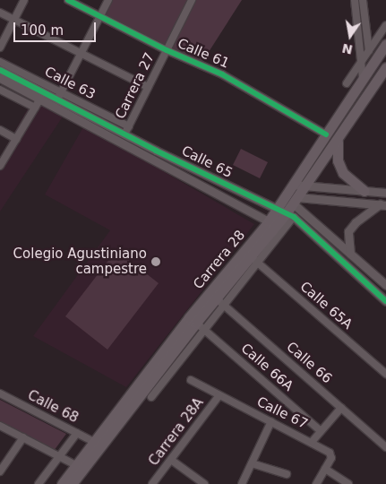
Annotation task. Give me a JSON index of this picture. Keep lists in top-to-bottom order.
{
  "streets": {
    "main road": ["Carrera 28"],
    "street": [
      "Calle 61",
      "Calle 63",
      "Carrera 27",
      "Calle 65",
      "Calle 65A",
      "Calle 66",
      "Calle 66A",
      "Calle 68",
      "Calle 67",
      "Carrera 28A"
    ]
  },
  "crossings": [
    ["Calle 61", "Carrera 27"],
    ["Calle 61", "Carrera 28"],
    ["Calle 63", "Calle 65"],
    ["Carrera 27", "Calle 65"],
    ["Calle 65", "Carrera 28"],
    ["Carrera 28", "Calle 65A"],
    ["Carrera 28", "Calle 66"],
    ["Carrera 28", "Calle 66A"],
    ["Carrera 28", "Calle 68"],
    ["Calle 67", "Carrera 28A"]
  ],
  "places": ["Colegio Agustiniano campestre"],
  "scale_bar": "100 m",
  "north": "bottom"
}
